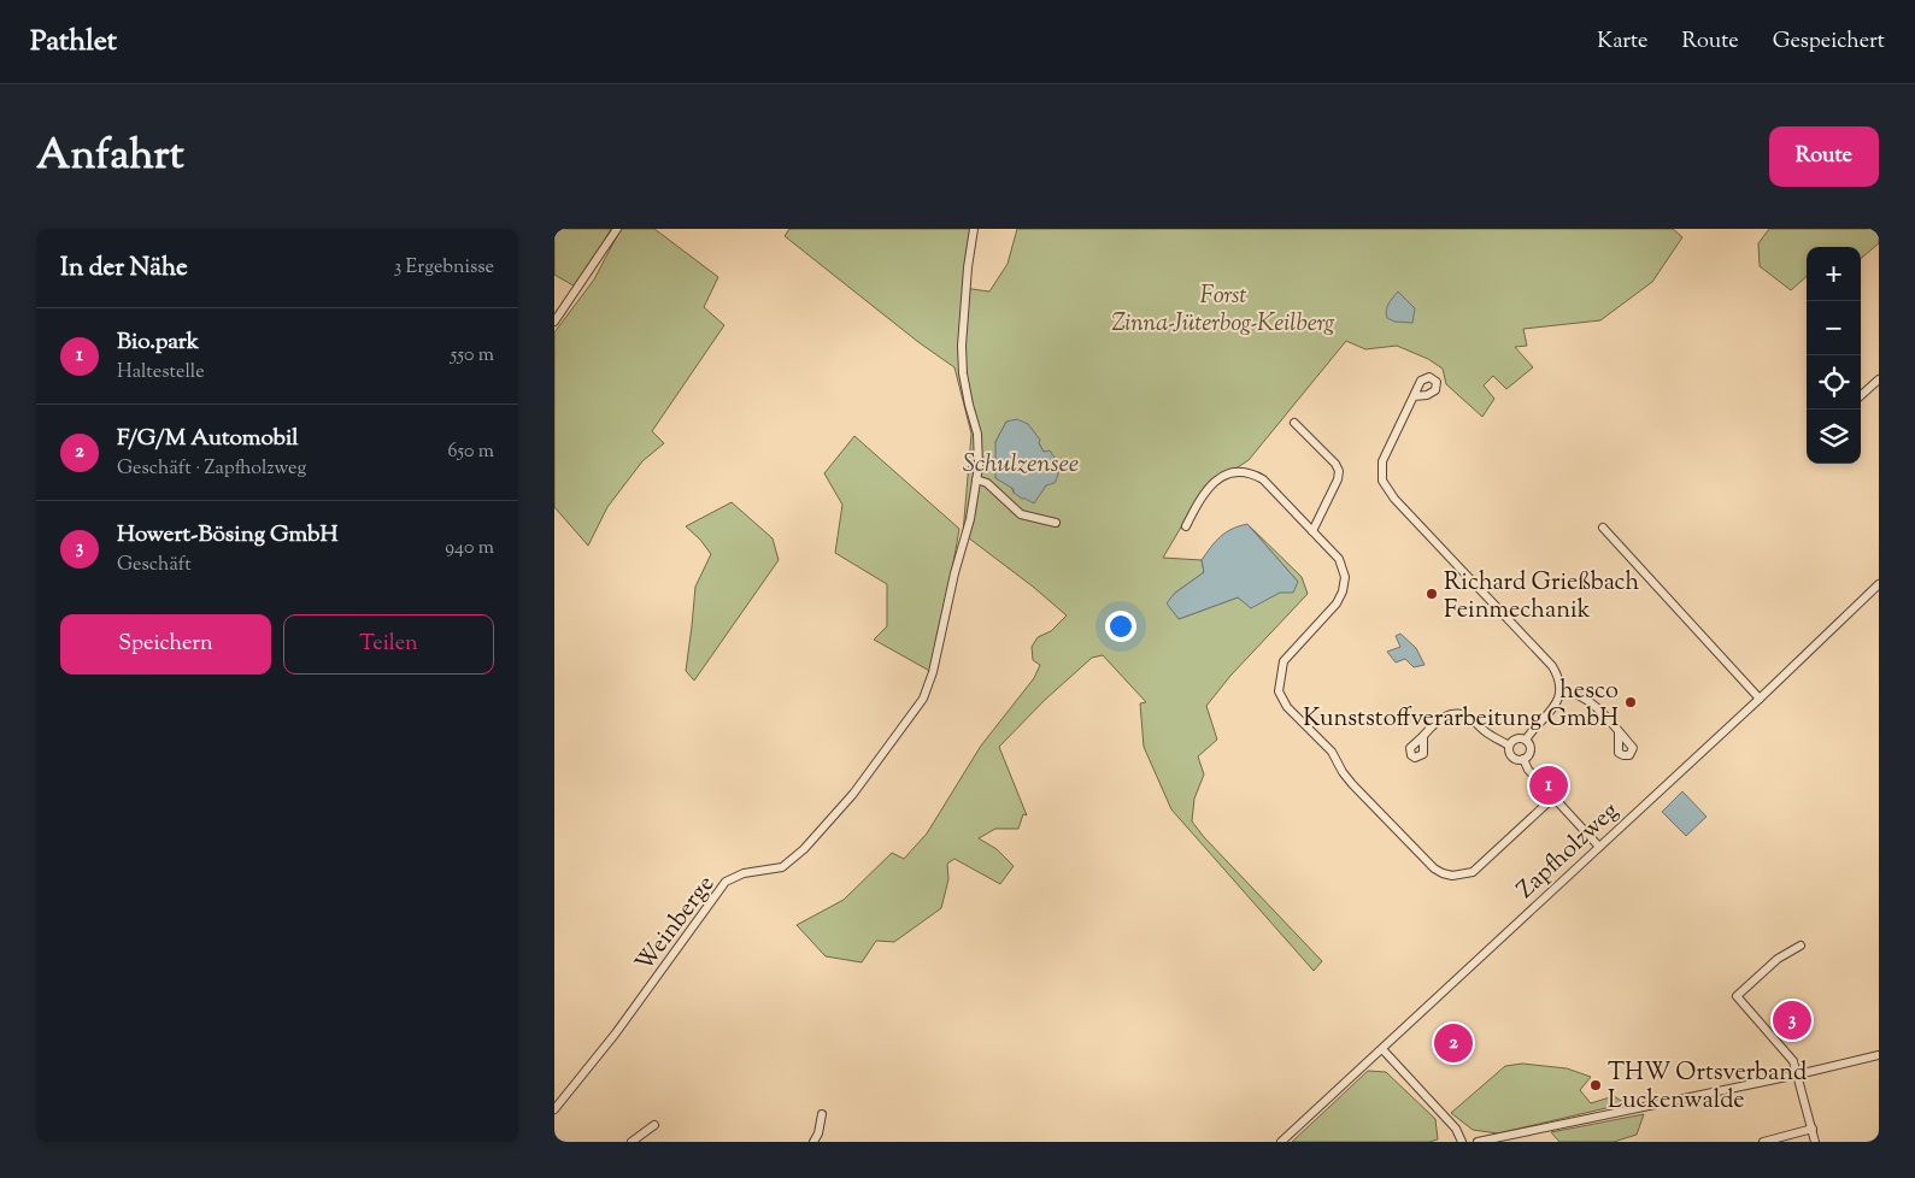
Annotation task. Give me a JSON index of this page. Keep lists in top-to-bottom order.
{
  "streets": {
    "street": ["Zapfholzweg", "Weinberge"]
  },
  "water": ["Schulzensee"],
  "parks": ["Forst Zinna-Jüterbog-Keilberg"],
  "places": ["Richard Grießbach Feinmechanik", "hesco Kunststoffverarbeitung GmbH", "THW Ortsverband Luckenwalde"],
  "page": {
    "header": "Pathlet",
    "nav": ["Karte", "Route", "Gespeichert"],
    "title": "Anfahrt",
    "buttons": [
      "Route",
      ["Speichern", "Teilen"]
    ],
    "heading": ["In der Nähe", "3 Ergebnisse"],
    "map_buttons": ["+", "−"],
    "list": [
      {
        "mark": "1",
        "name": "Bio.park",
        "note": "Haltestelle",
        "value": "550 m"
      },
      {
        "mark": "2",
        "name": "F/G/M Automobil",
        "note": "Geschäft · Zapfholzweg",
        "value": "650 m"
      },
      {
        "mark": "3",
        "name": "Howert-Bösing GmbH",
        "note": "Geschäft",
        "value": "940 m"
      }
    ],
    "pins": ["1", "3", "2"]
  }
}
